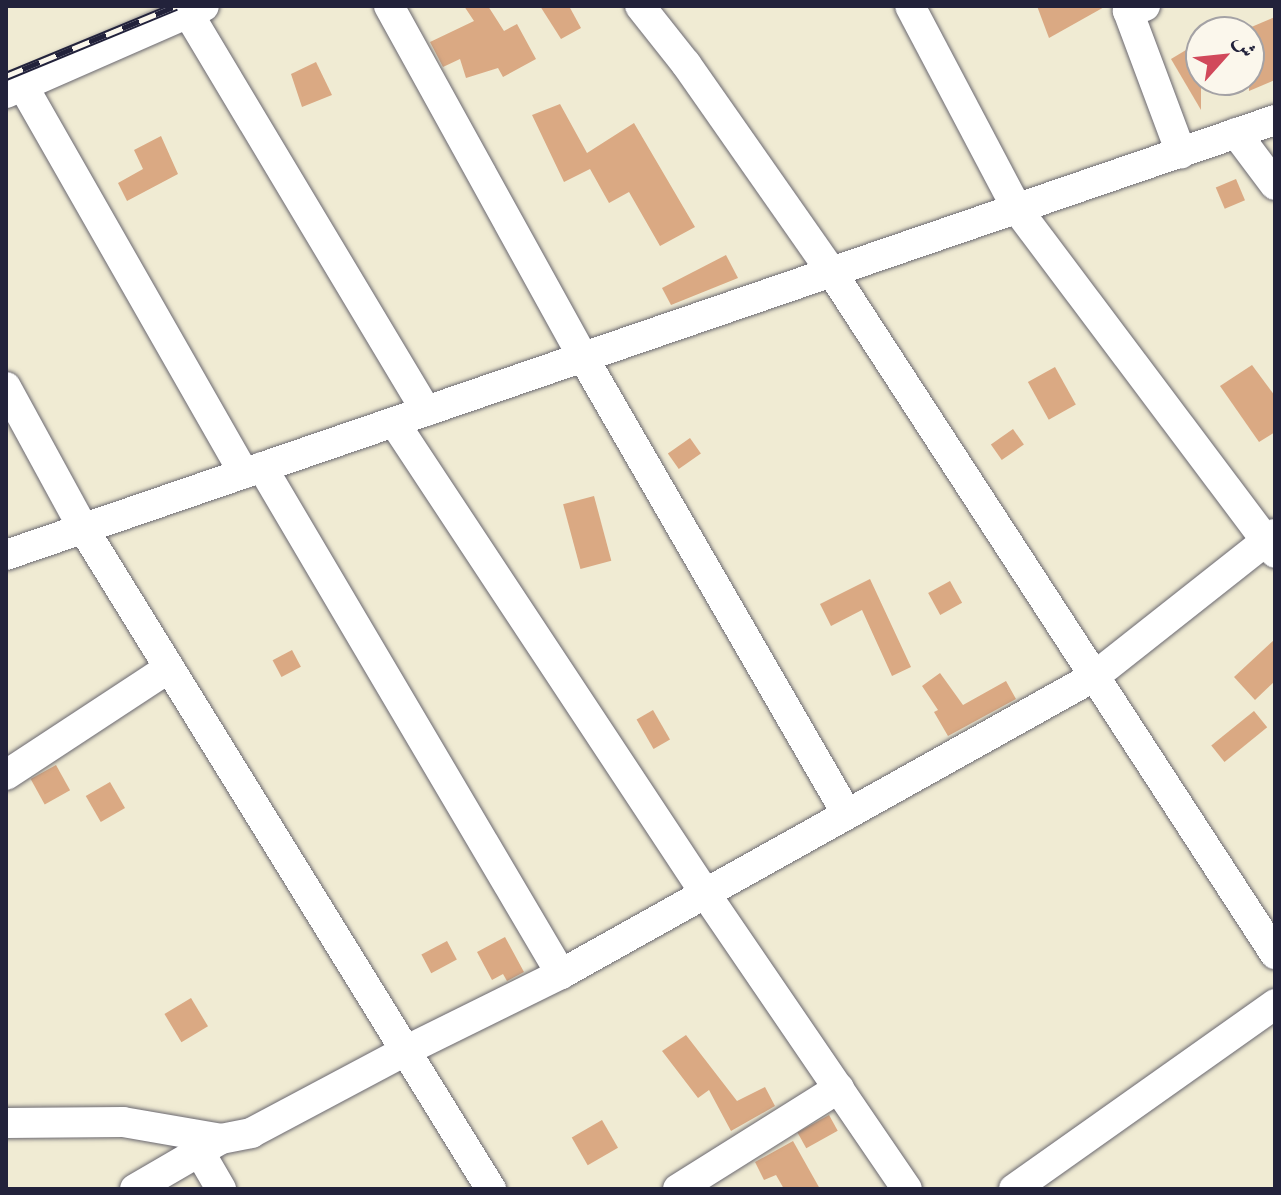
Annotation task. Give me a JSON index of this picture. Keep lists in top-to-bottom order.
{
  "north": "top right"
}
